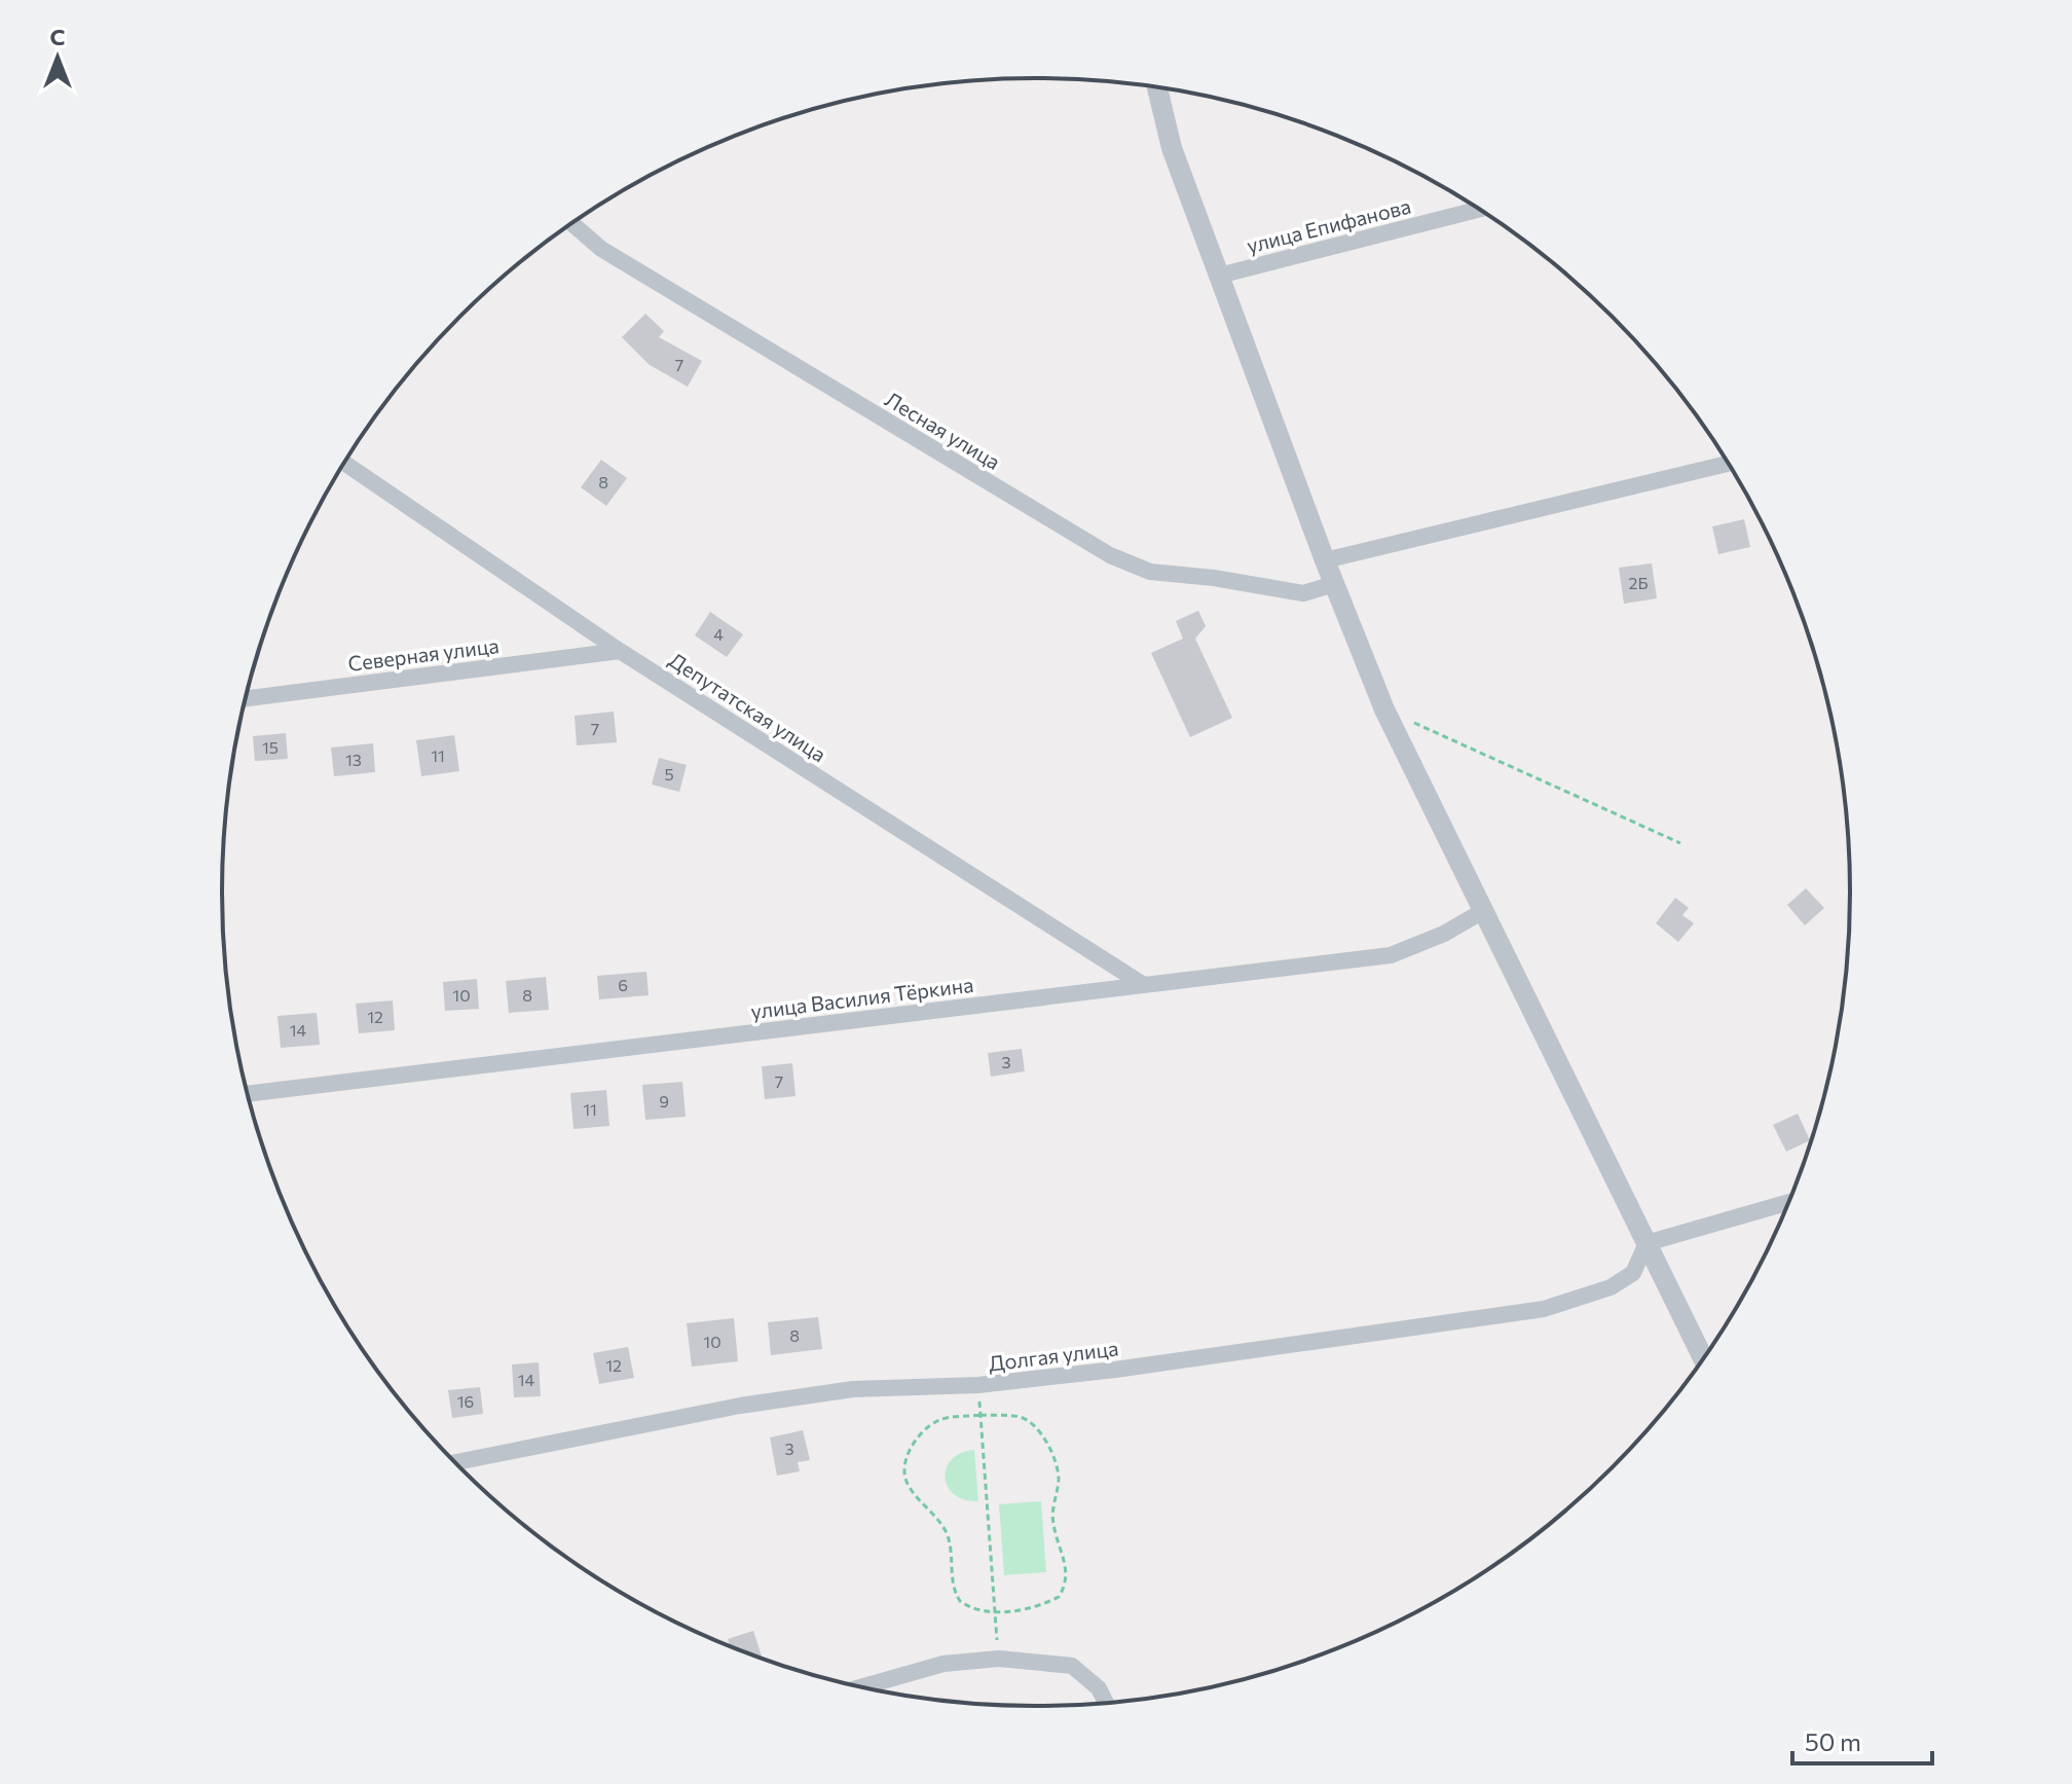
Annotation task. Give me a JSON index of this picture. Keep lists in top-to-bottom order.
{
  "streets": {
    "street": [
      "улица Епифанова",
      "Лесная улица",
      "Северная улица",
      "Депутатская улица",
      "улица Василия Тёркина",
      "Долгая улица"
    ]
  },
  "crossings": [
    ["Северная улица", "Депутатская улица"],
    ["Депутатская улица", "улица Василия Тёркина"]
  ],
  "house_numbers": [
    "7",
    "8",
    "2Б",
    "4",
    "7",
    "15",
    "11",
    "13",
    "5",
    "6",
    "10",
    "8",
    "12",
    "14",
    "3",
    "7",
    "9",
    "11",
    "8",
    "10",
    "12",
    "14",
    "16",
    "3"
  ],
  "scale_bar": "50 m",
  "north": "top"
}
